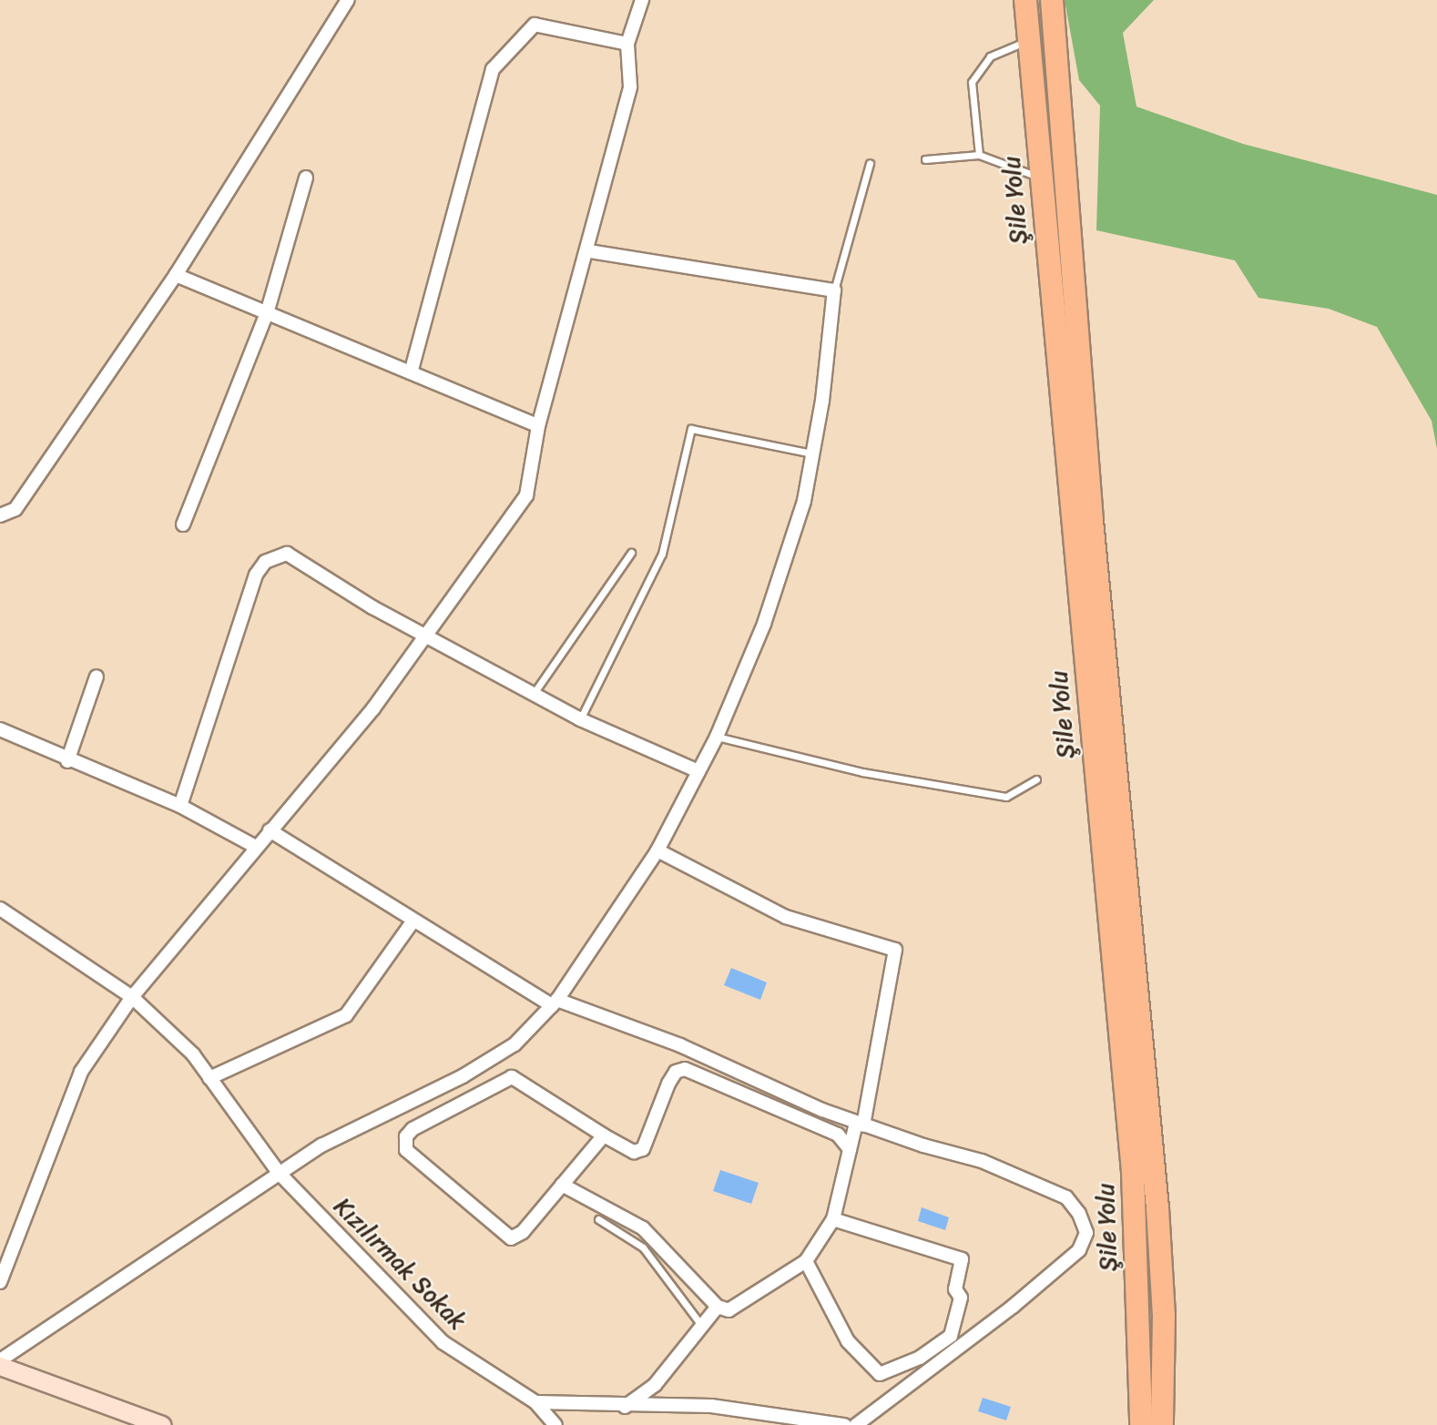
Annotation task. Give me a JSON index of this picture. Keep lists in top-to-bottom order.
{
  "streets": {
    "highway": ["Şile Yolu"],
    "street": ["Kızılırmak Sokak"]
  }
}
